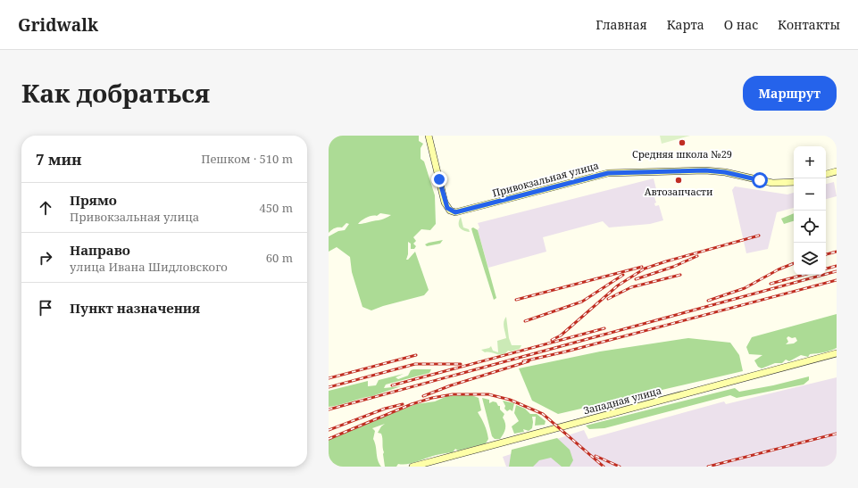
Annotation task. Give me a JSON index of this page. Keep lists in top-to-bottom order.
{
  "streets": {
    "street": ["Привокзальная улица", "Западная улица"]
  },
  "places": ["Средняя школа №29", "Автозапчасти"],
  "page": {
    "header": "Gridwalk",
    "nav": [
      "Главная",
      "Карта",
      "О нас",
      "Контакты"
    ],
    "title": "Как добраться",
    "buttons": "Маршрут",
    "heading": ["7 мин", "Пешком · 510 m"],
    "map_buttons": ["+", "−"],
    "list": [
      ["Прямо", "Привокзальная улица", "450 m"],
      ["Направо", "улица Ивана Шидловского", "60 m"],
      "Пункт назначения"
    ]
  }
}
